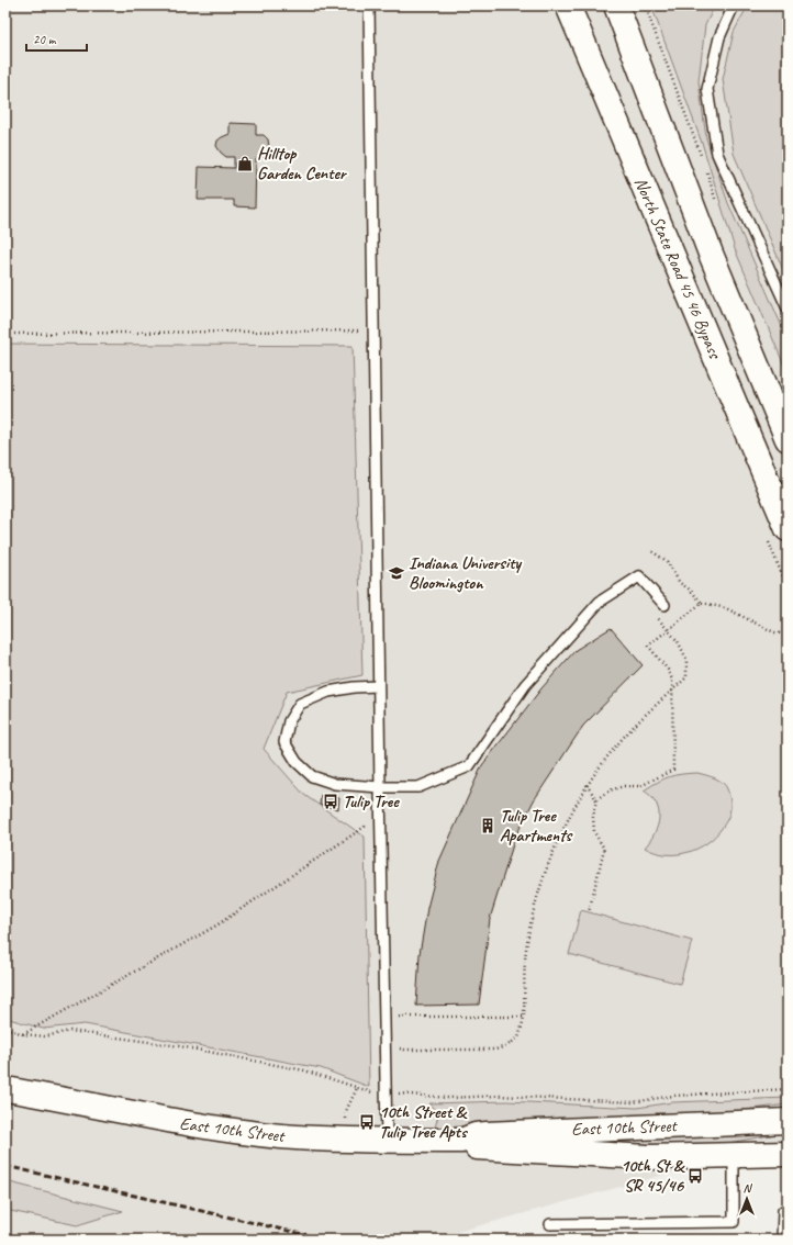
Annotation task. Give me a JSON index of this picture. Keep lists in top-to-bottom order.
{
  "streets": {
    "main road": ["North State Road 45 46 Bypass", "East 10th Street"]
  },
  "places": {
    "shop": ["Hilltop Garden Center"],
    "school or university": ["Indiana University Bloomington"],
    "bus stop": ["Tulip Tree", "10th Street & Tulip Tree Apts", "10th St & SR 45/46"],
    "building": ["Tulip Tree Apartments"]
  },
  "scale_bar": "20 m",
  "north": "top"
}
